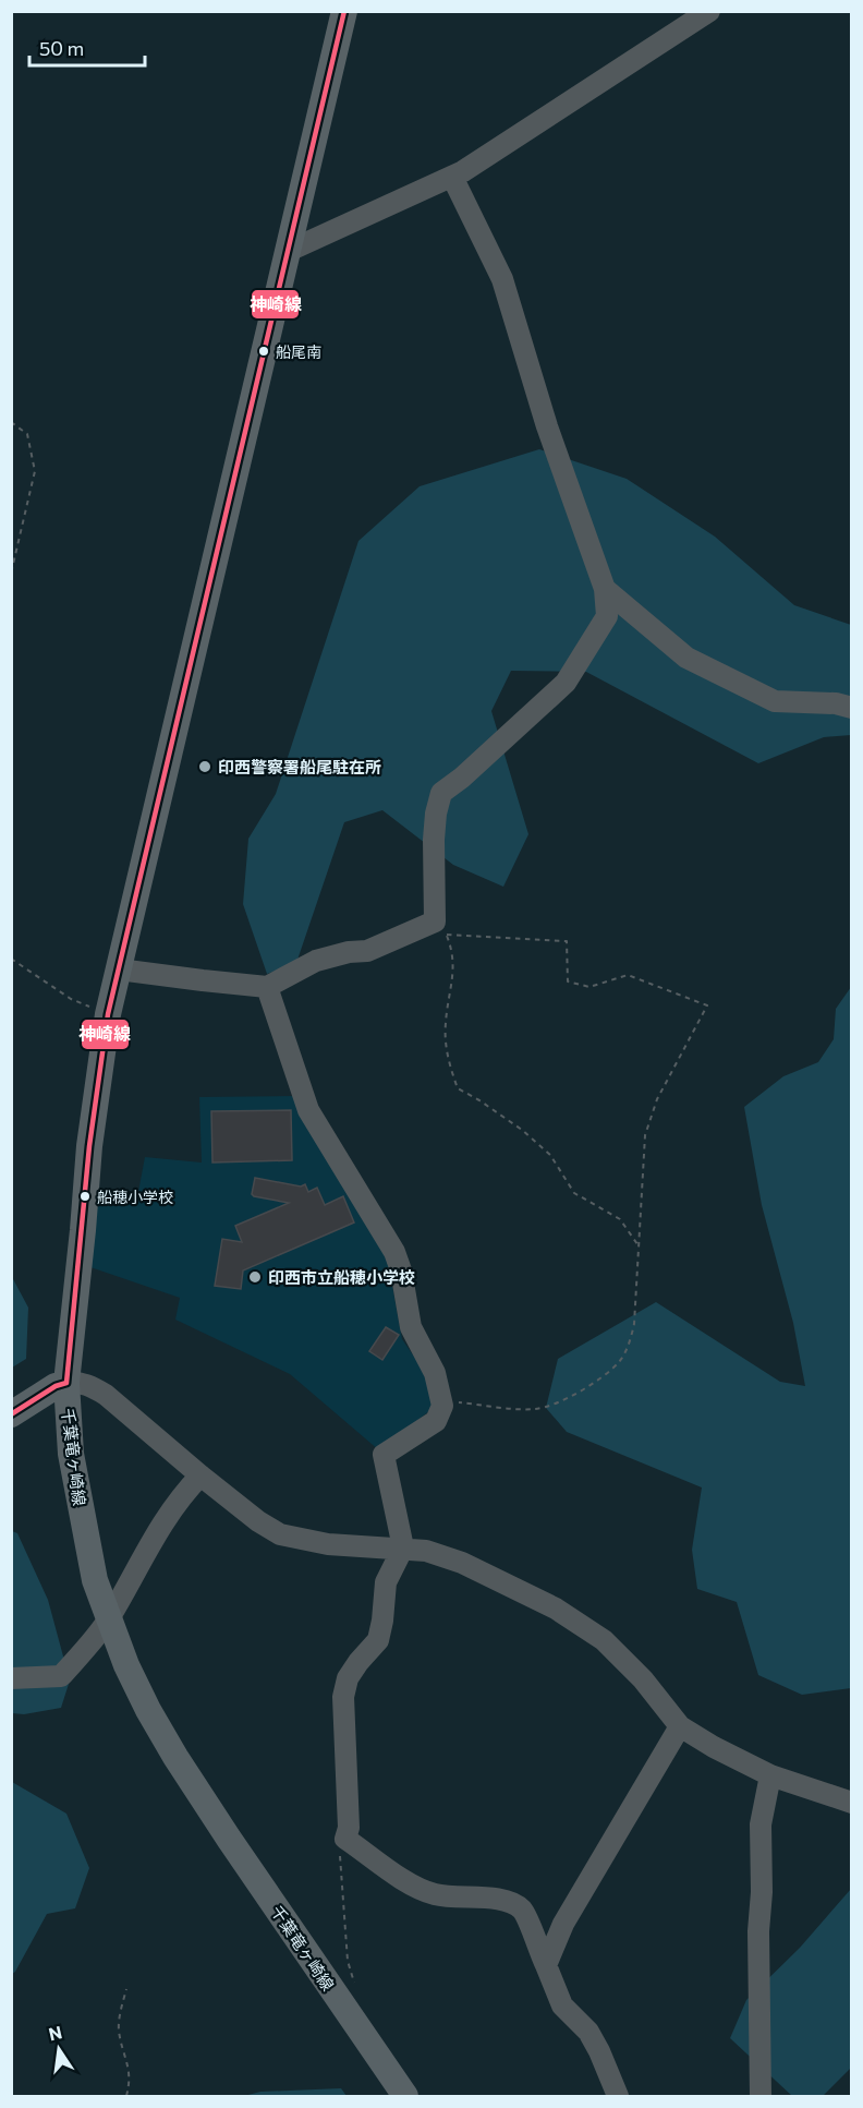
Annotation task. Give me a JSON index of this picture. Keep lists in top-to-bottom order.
{
  "streets": {
    "main road": ["千葉竜ヶ崎線"]
  },
  "places": [
    "船尾南",
    "印西警察署船尾駐在所",
    "船穂小学校",
    "印西市立船穂小学校"
  ],
  "lines": ["transit line 神崎線"],
  "scale_bar": "50 m",
  "north": "top"
}
